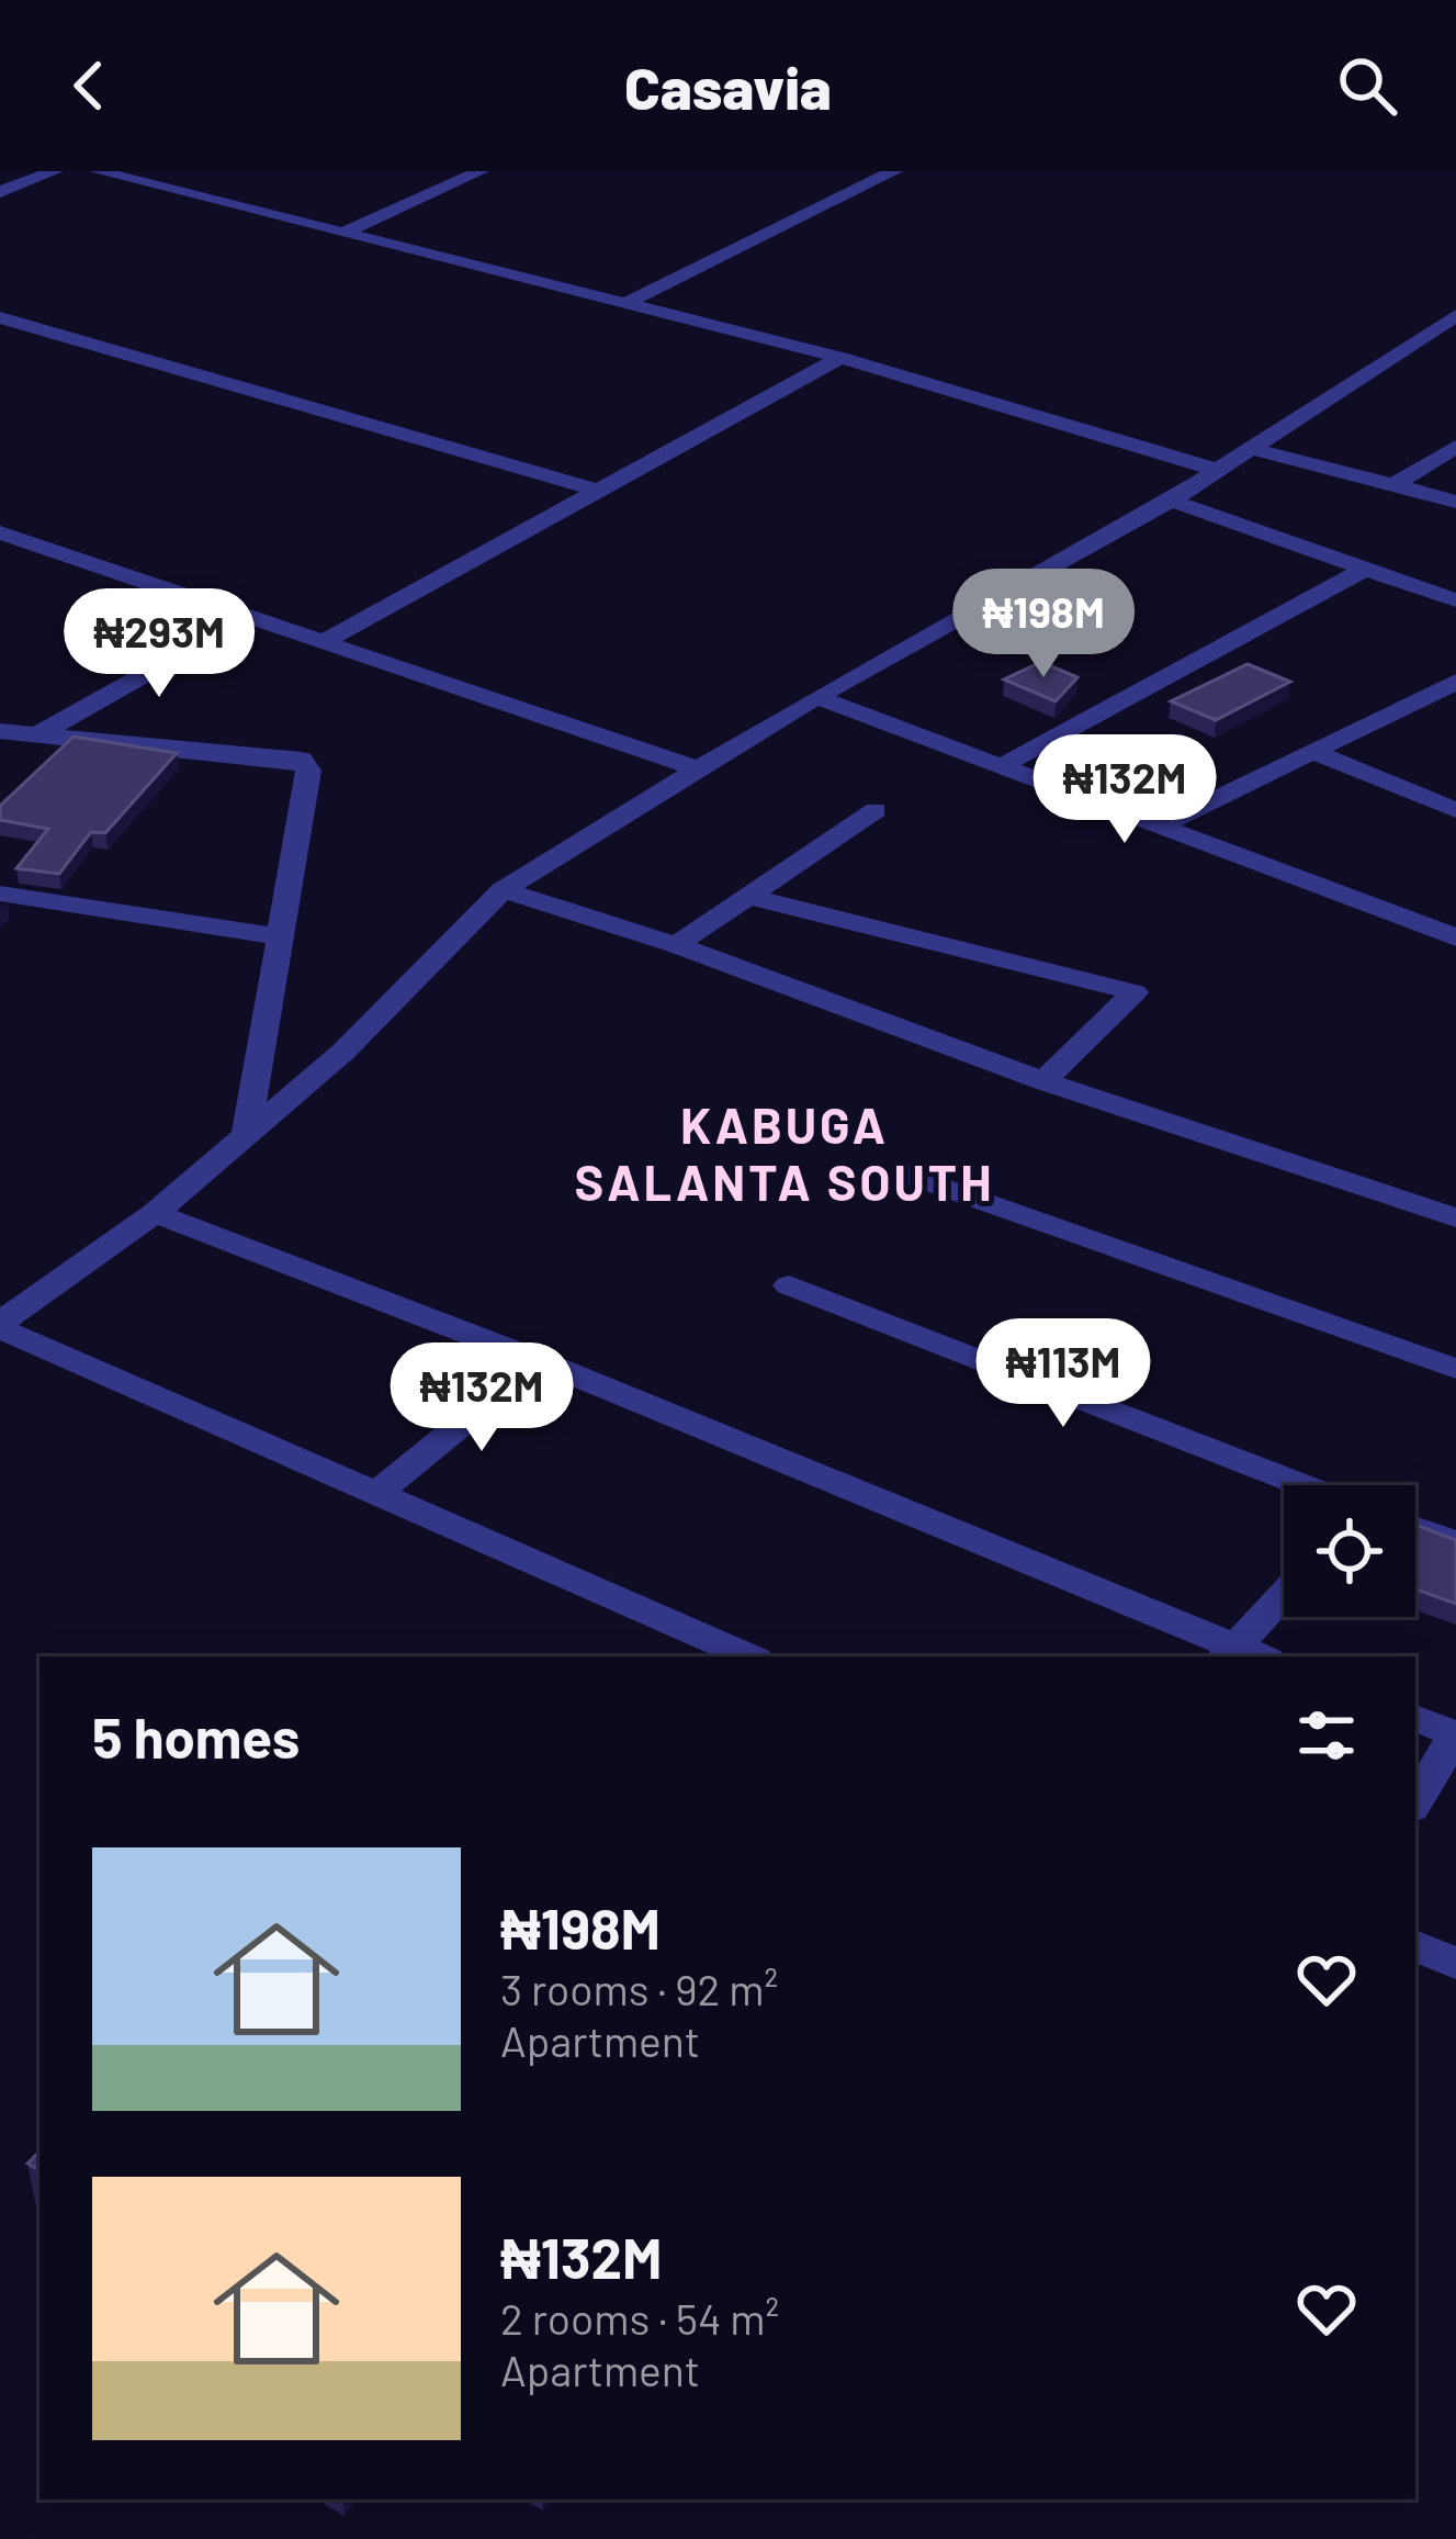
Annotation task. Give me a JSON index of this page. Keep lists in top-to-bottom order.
{
  "districts": ["KABUGA SALANTA SOUTH"],
  "page": {
    "header": "Casavia",
    "price": [
      "₦198M",
      "₦293M",
      "₦132M",
      "₦113M",
      "₦132M"
    ],
    "heading": "5 homes",
    "list": [
      {
        "name": "₦198M",
        "note": "3 rooms · 92 m² · Apartment"
      },
      {
        "name": "₦132M",
        "note": "2 rooms · 54 m² · Apartment"
      }
    ]
  }
}
